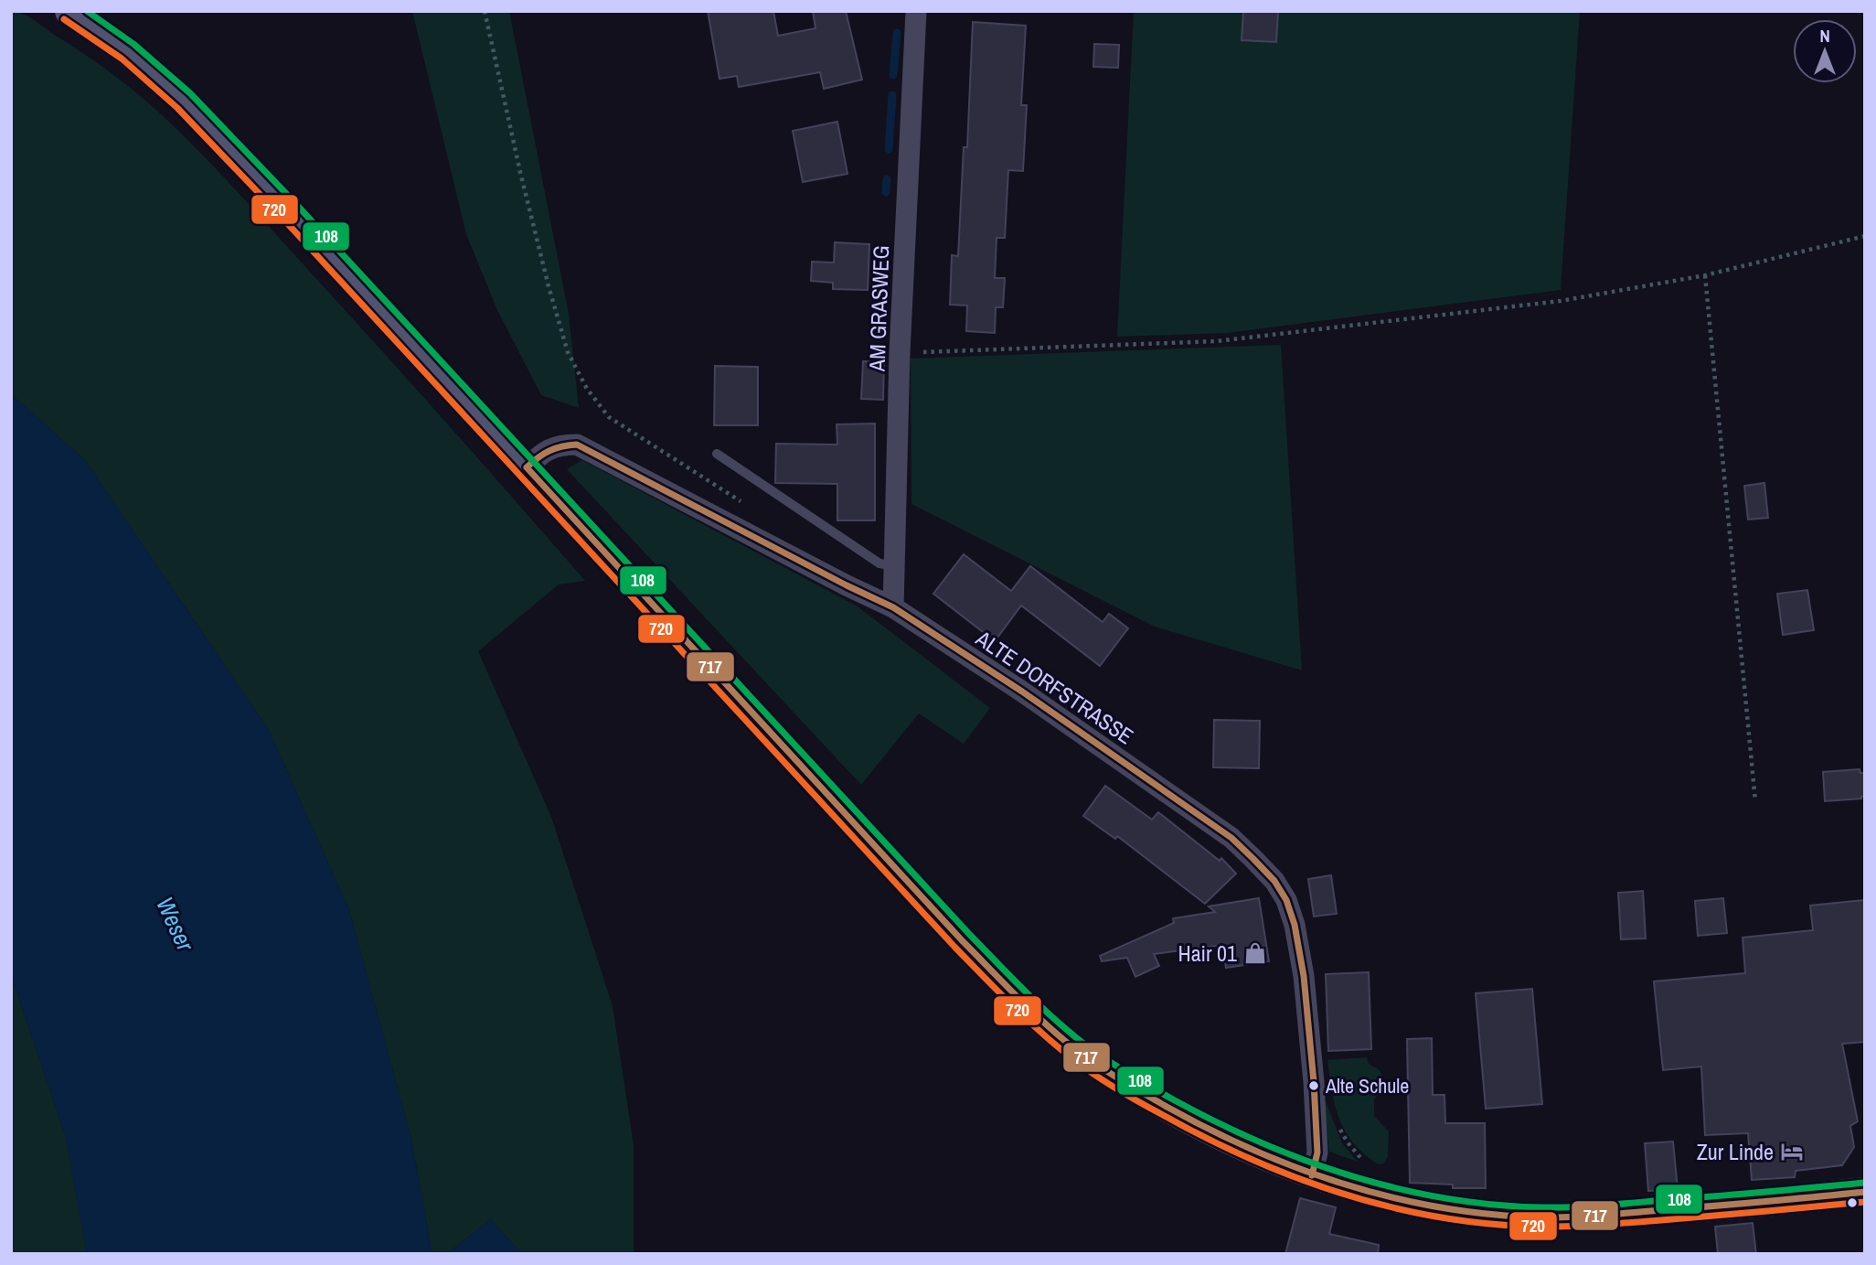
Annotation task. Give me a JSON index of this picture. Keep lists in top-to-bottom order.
{
  "streets": {
    "street": ["AM GRASWEG", "ALTE DORFSTRASSE"]
  },
  "crossings": [
    ["AM GRASWEG", "ALTE DORFSTRASSE"]
  ],
  "water": ["Weser"],
  "places": {
    "shop": ["Hair 01"],
    "other": ["Alte Schule"],
    "hotel": ["Zur Linde"]
  },
  "lines": ["transit line 108", "transit line 720", "transit line 717"],
  "north": "top"
}
